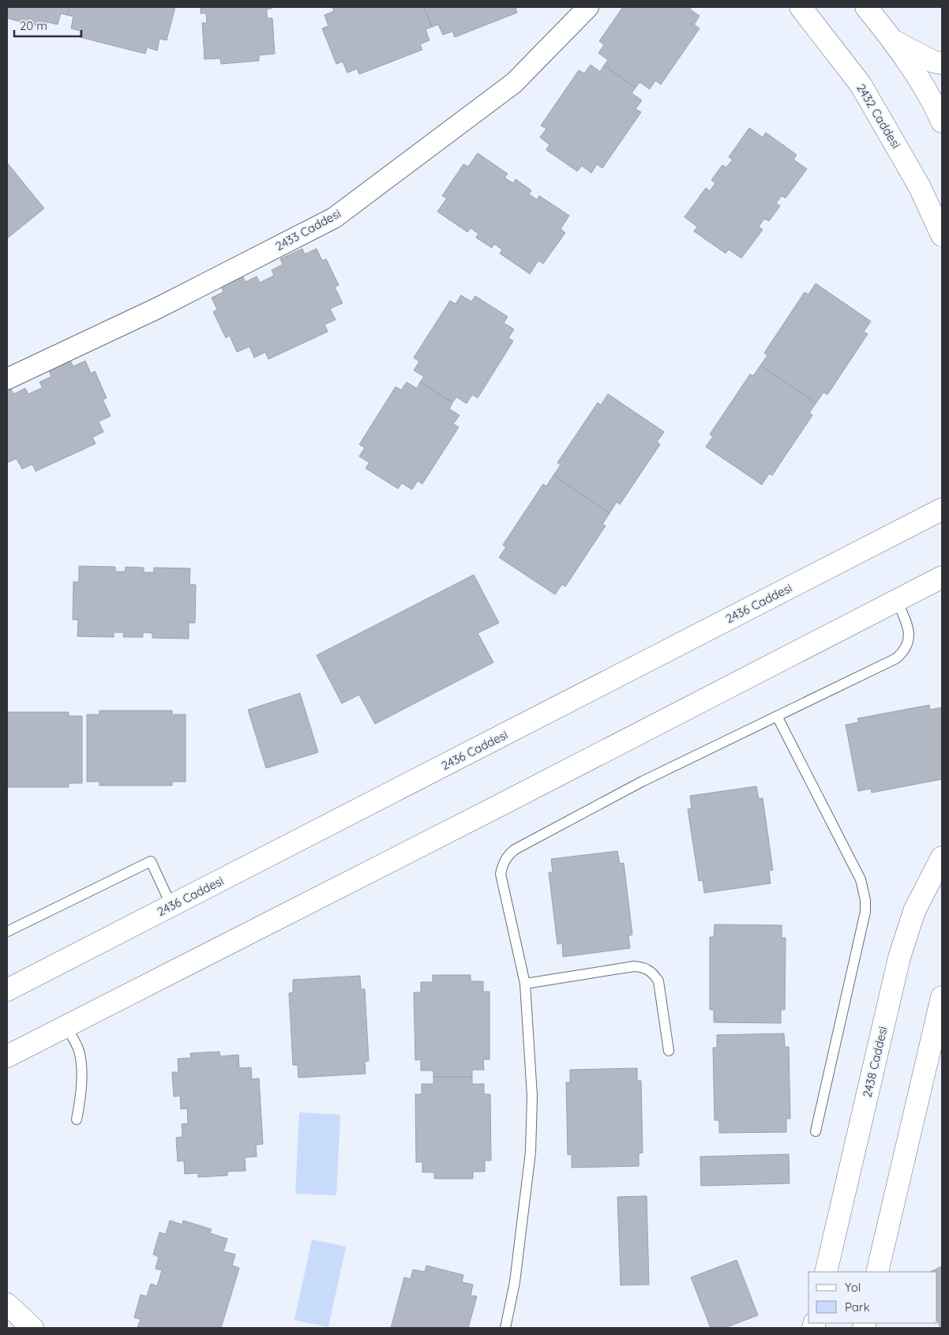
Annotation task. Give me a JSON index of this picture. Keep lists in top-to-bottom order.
{
  "streets": {
    "street": [
      "2432 Caddesi",
      "2433 Caddesi",
      "2436 Caddesi",
      "2438 Caddesi"
    ]
  },
  "legend": ["Yol", "Park"],
  "scale_bar": "20 m"
}
